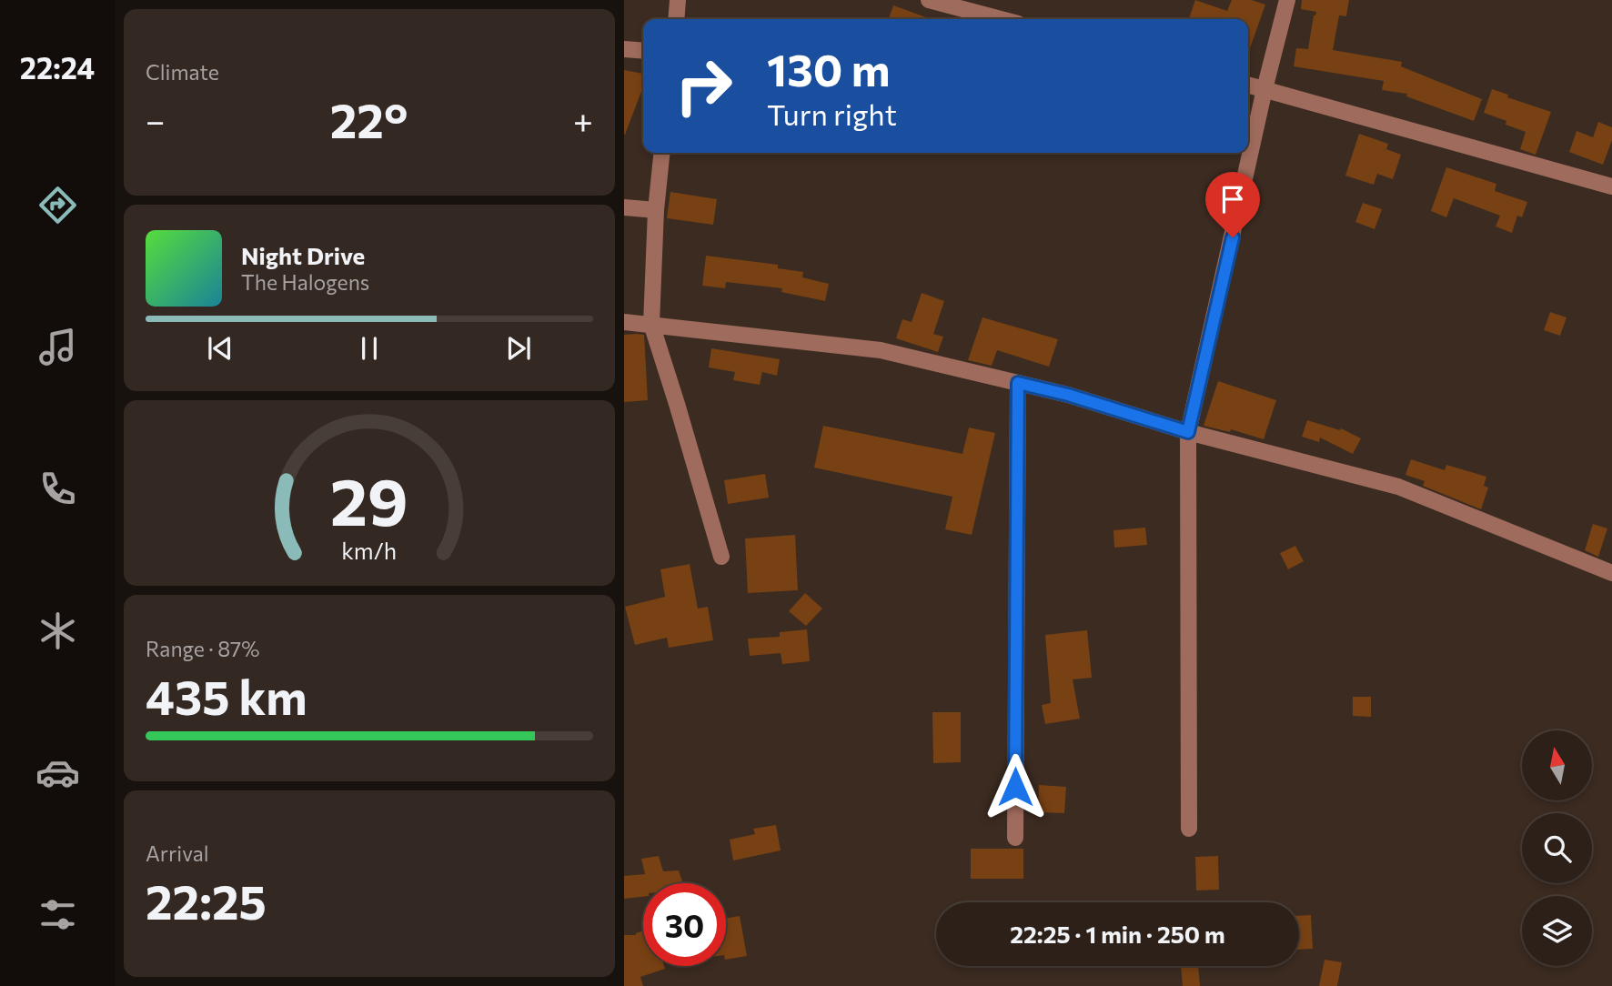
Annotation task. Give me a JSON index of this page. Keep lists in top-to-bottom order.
{
  "north": "top",
  "page": {
    "tabs": "22:24",
    "tile": [
      "Climate",
      ["Range · 87%", "435 km"],
      ["Arrival", "22:25"]
    ],
    "turn": ["130 m", "Turn right"],
    "heat": ["−", "22°", "+"],
    "song": ["Night Drive", "The Halogens"],
    "limit": "30",
    "trip": "22:25 · 1 min · 250 m",
    "gauge": ["29", "km/h"]
  }
}
